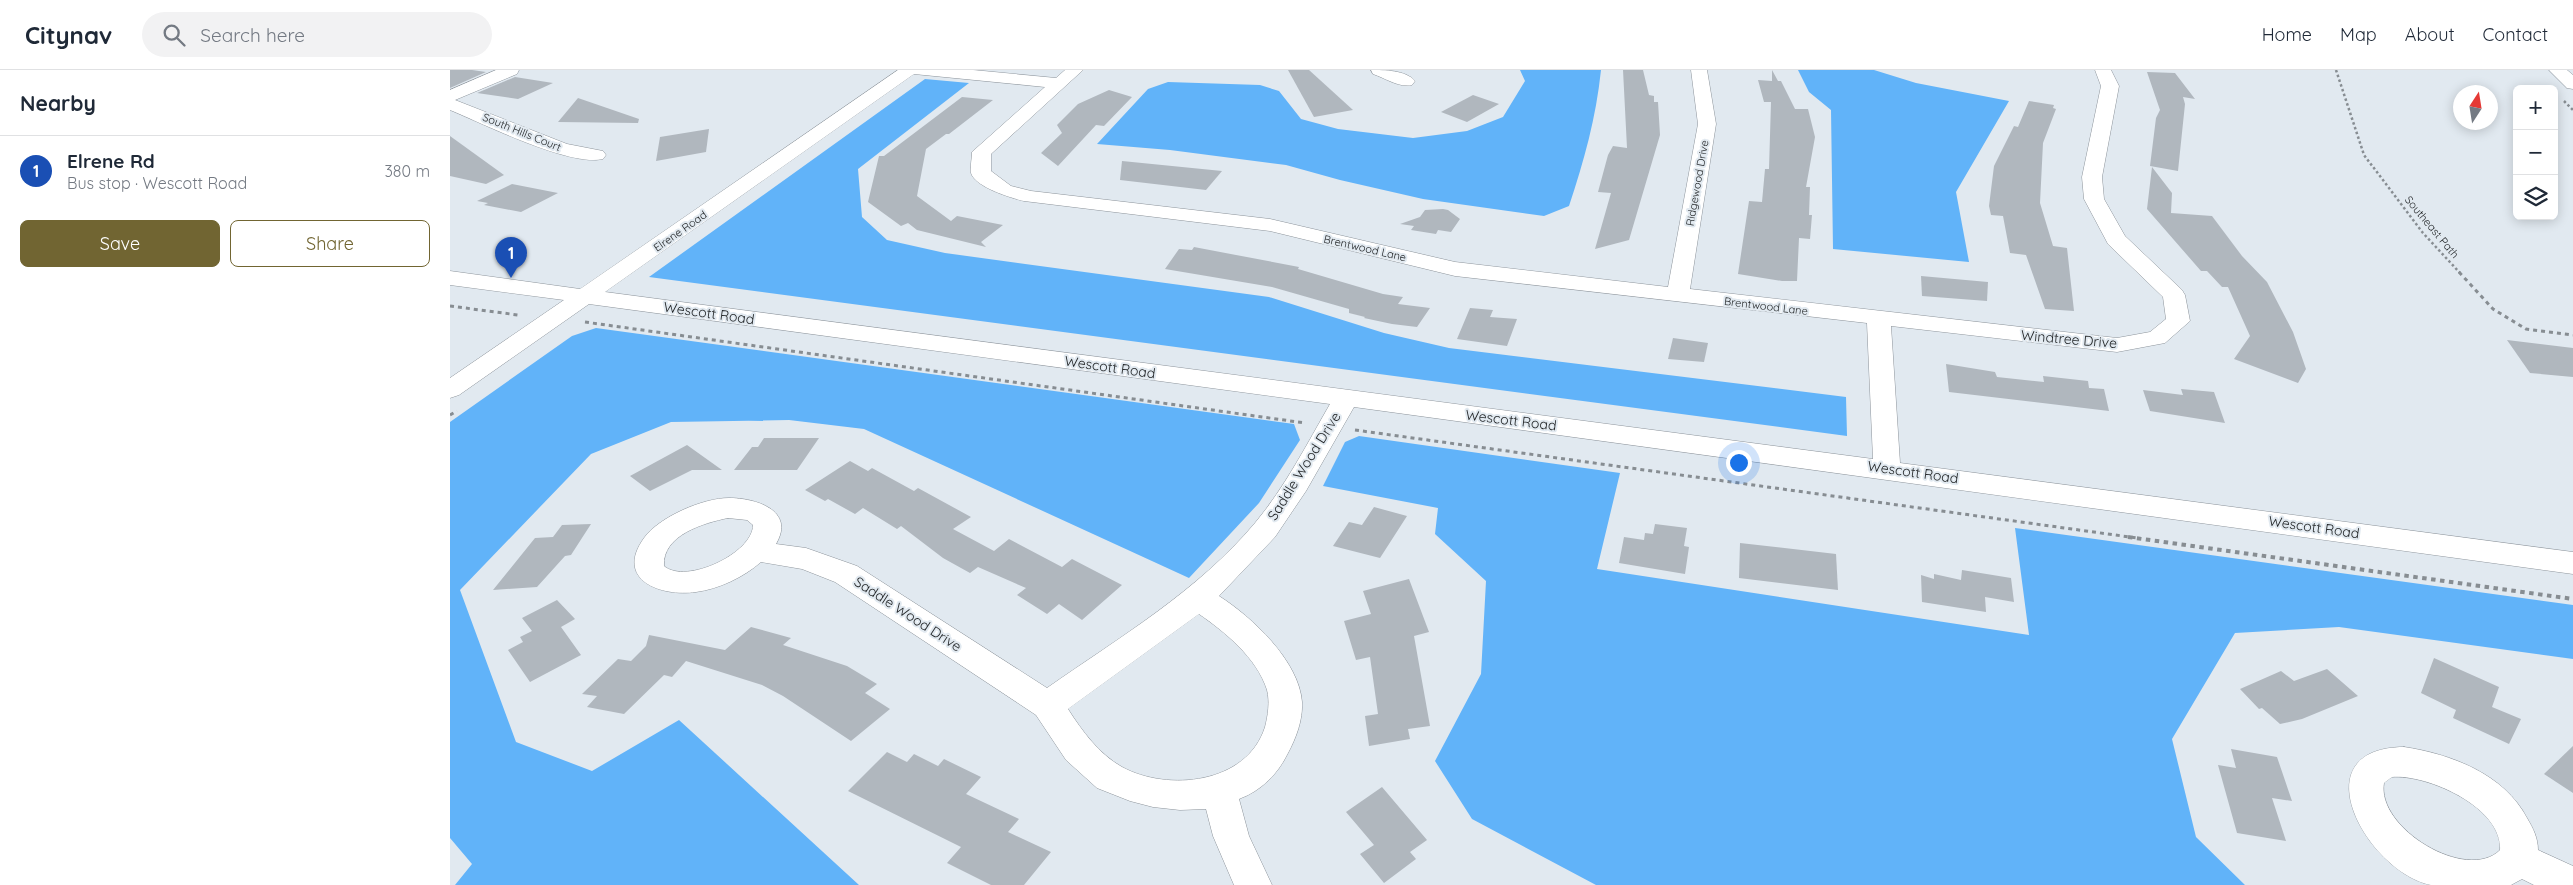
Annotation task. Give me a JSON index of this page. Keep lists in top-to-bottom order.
{
  "streets": {
    "street": [
      "South Hills Court",
      "Ridgewood Drive",
      "Elrene Road",
      "Brentwood Lane",
      "Wescott Road",
      "Windtree Drive",
      "Saddle Wood Drive"
    ],
    "path": ["Southeast Path"]
  },
  "crossings": [
    ["Ridgewood Drive", "Brentwood Lane"],
    ["Elrene Road", "Wescott Road"],
    ["Brentwood Lane", "Windtree Drive"],
    ["Wescott Road", "Saddle Wood Drive"]
  ],
  "north": "top",
  "page": {
    "header": "Citynav",
    "search": "Search here",
    "nav": [
      "Home",
      "Map",
      "About",
      "Contact"
    ],
    "heading": "Nearby",
    "map_buttons": ["+", "−"],
    "list": [
      {
        "mark": "1",
        "name": "Elrene Rd",
        "note": "Bus stop · Wescott Road",
        "value": "380 m"
      }
    ],
    "buttons": ["Save", "Share"],
    "pins": "1"
  }
}
